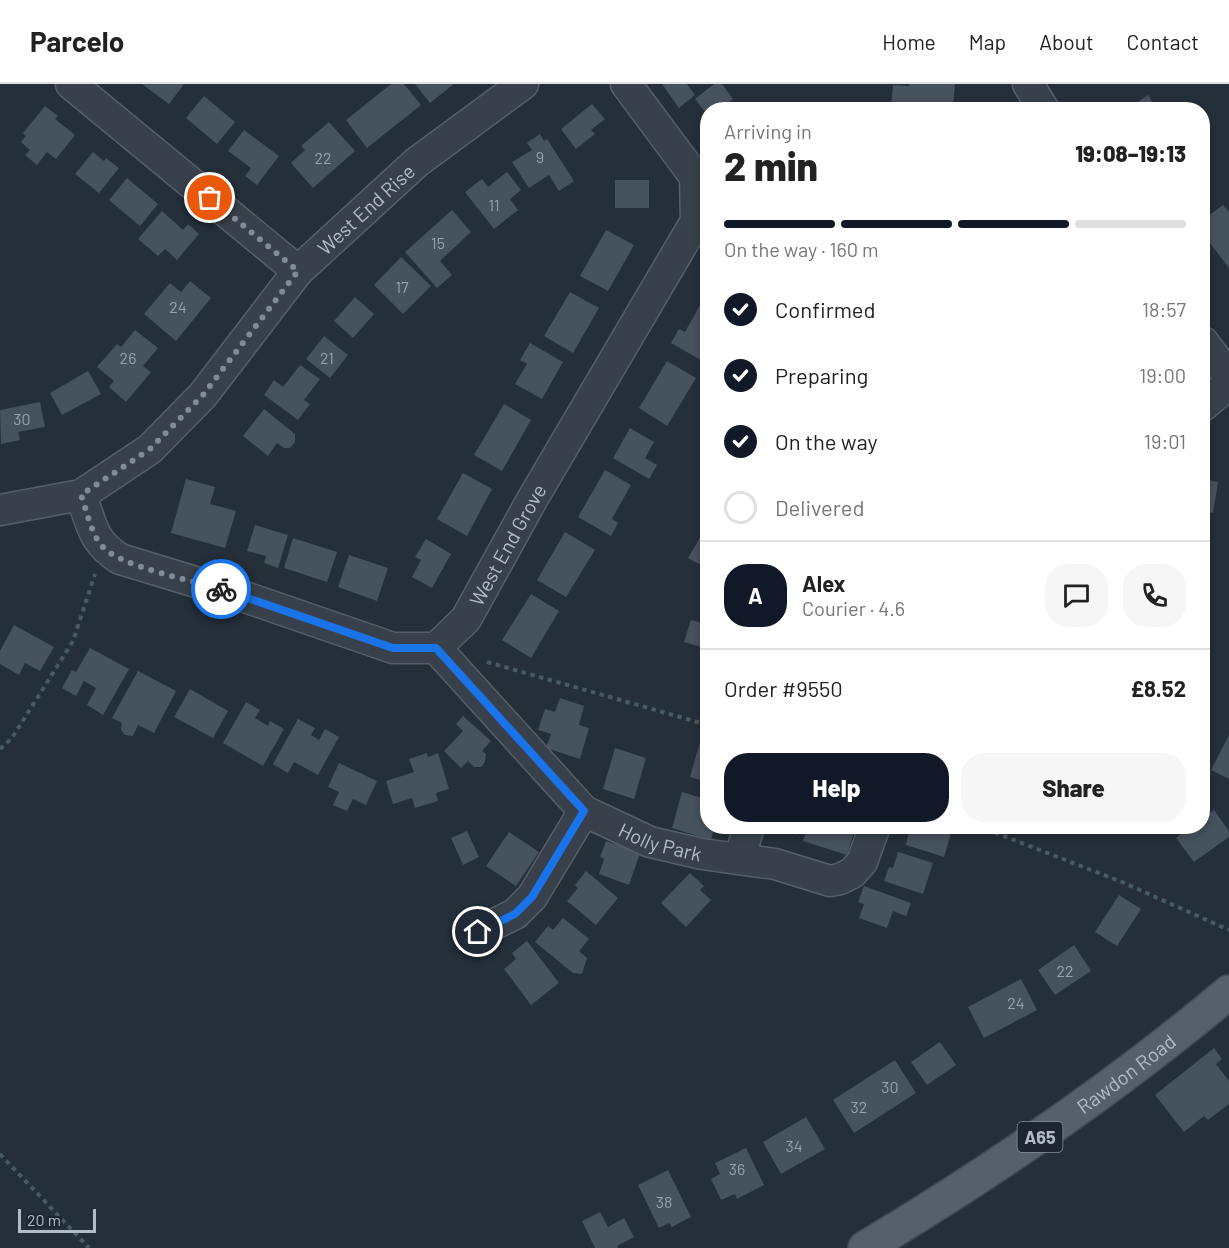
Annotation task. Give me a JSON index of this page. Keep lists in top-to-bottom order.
{
  "streets": {
    "main road": ["Rawdon Road", "A65"],
    "street": ["West End Rise", "West End Grove", "Holly Park"]
  },
  "crossings": [
    ["West End Grove", "Holly Park"]
  ],
  "house_numbers": [
    "9",
    "22",
    "11",
    "15",
    "17",
    "24",
    "26",
    "21",
    "30",
    "22",
    "24",
    "30",
    "32",
    "34",
    "36",
    "38"
  ],
  "scale_bar": "20 m",
  "page": {
    "header": "Parcelo",
    "nav": [
      "Home",
      "Map",
      "About",
      "Contact"
    ],
    "heading": ["2 min", "Arriving in", "19:08–19:13"],
    "panel": [
      "Alex",
      "Courier · 4.6",
      "Order #9550",
      "£8.52"
    ],
    "bar": "On the way · 160 m",
    "list": [
      ["Confirmed", "18:57"],
      ["Preparing", "19:00"],
      ["On the way", "19:01"],
      "Delivered"
    ],
    "round": "A",
    "buttons": ["Help", "Share"],
    "scale": "20 m"
  }
}
